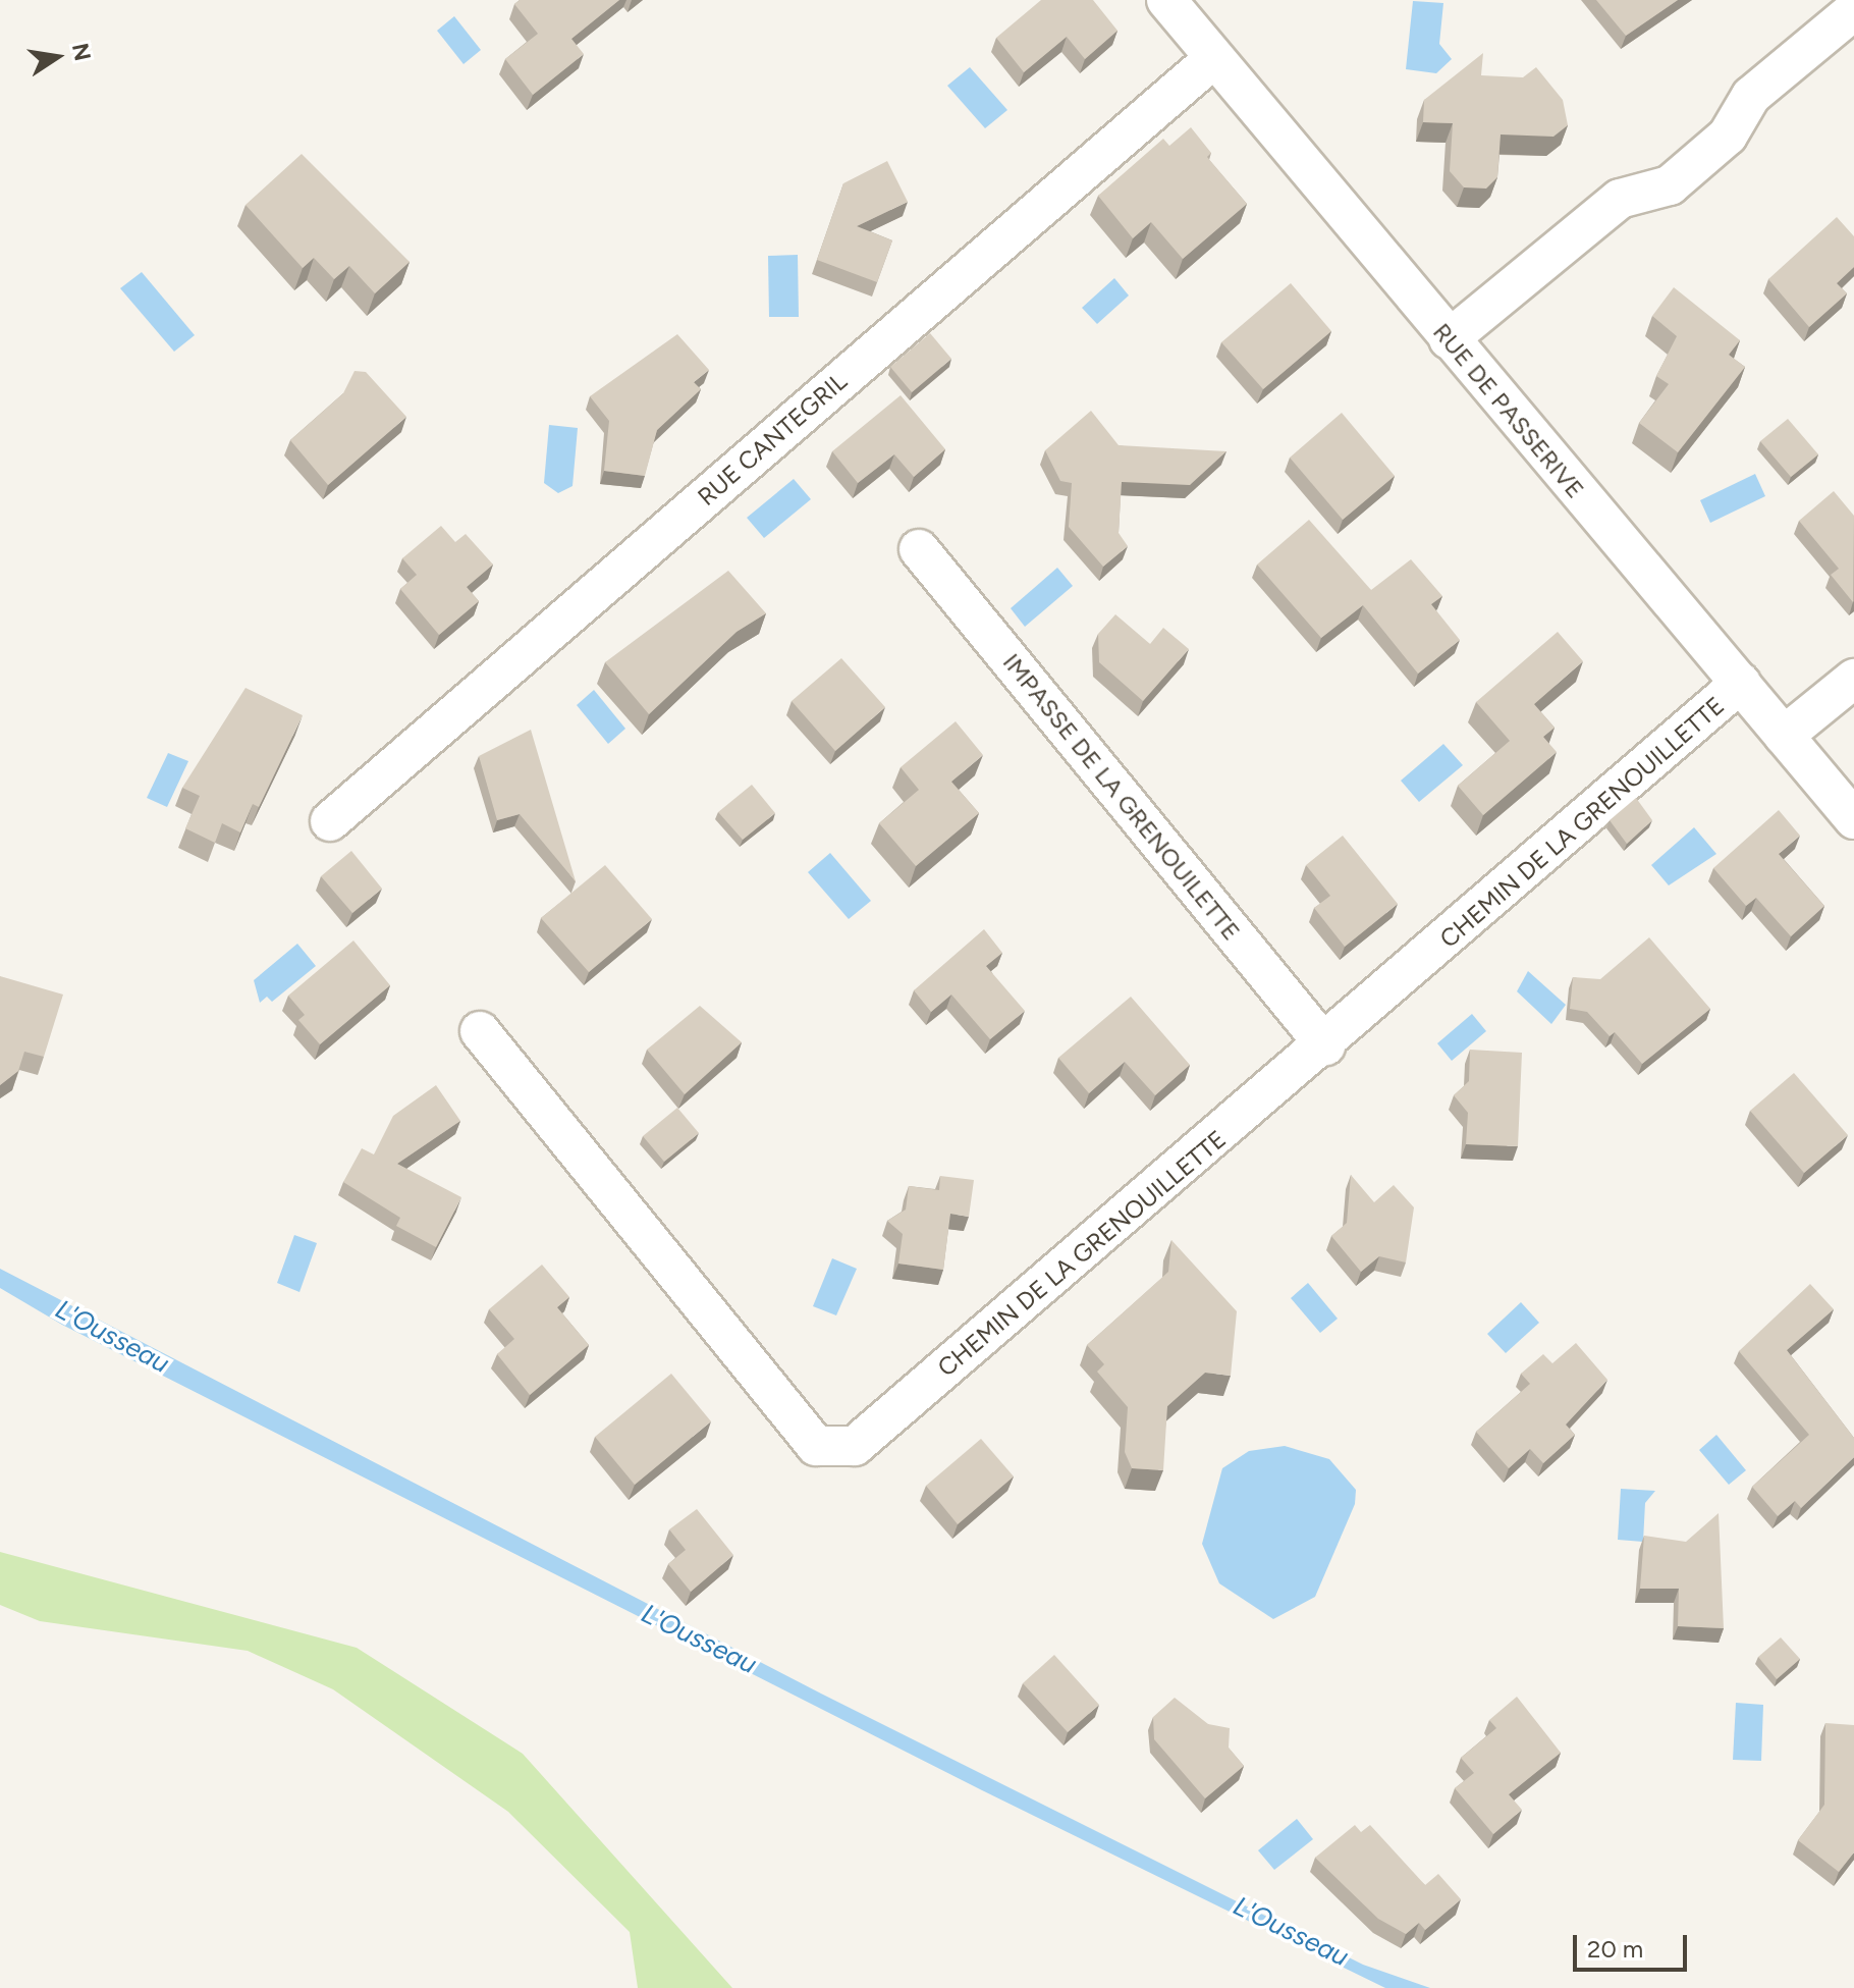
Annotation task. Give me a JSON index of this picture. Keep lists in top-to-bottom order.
{
  "streets": {
    "street": [
      "RUE DE PASSERIVE",
      "RUE CANTEGRIL",
      "IMPASSE DE LA GRENOUILETTE",
      "CHEMIN DE LA GRENOUILLETTE"
    ]
  },
  "crossings": [
    ["RUE DE PASSERIVE", "RUE CANTEGRIL"],
    ["RUE DE PASSERIVE", "CHEMIN DE LA GRENOUILLETTE"],
    ["IMPASSE DE LA GRENOUILETTE", "CHEMIN DE LA GRENOUILLETTE"]
  ],
  "water": ["L'Ousseau"],
  "scale_bar": "20 m",
  "north": "right"
}
